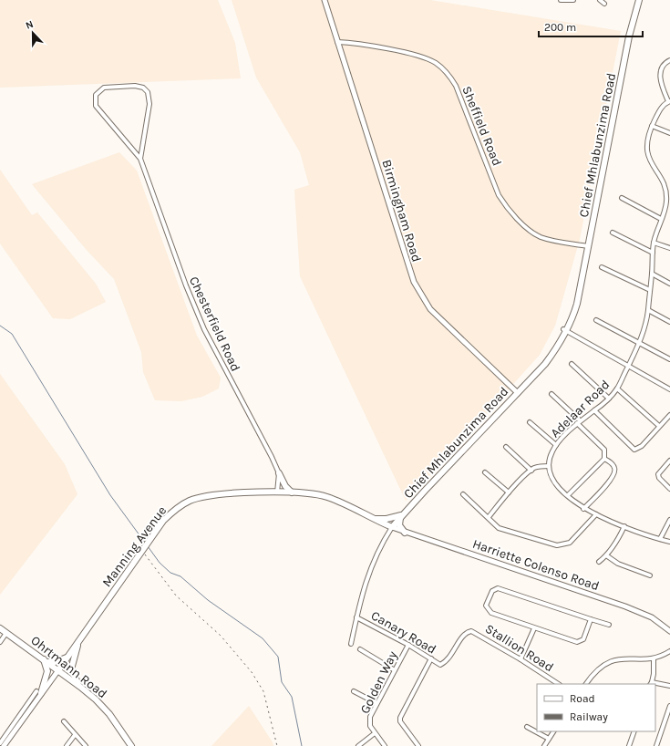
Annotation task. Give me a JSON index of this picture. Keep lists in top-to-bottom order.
{
  "streets": {
    "main road": ["Chief Mhlabunzima Road", "Manning Avenue", "Ohrtmann Road"],
    "street": [
      "Sheffield Road",
      "Birmingham Road",
      "Chesterfield Road",
      "Adelaar Road",
      "Harriette Colenso Road",
      "Canary Road",
      "Stallion Road",
      "Golden Way"
    ]
  },
  "crossings": [
    ["Sheffield Road", "Chief Mhlabunzima Road"],
    ["Sheffield Road", "Birmingham Road"],
    ["Chief Mhlabunzima Road", "Birmingham Road"],
    ["Chief Mhlabunzima Road", "Manning Avenue"],
    ["Chief Mhlabunzima Road", "Harriette Colenso Road"],
    ["Chesterfield Road", "Manning Avenue"],
    ["Manning Avenue", "Harriette Colenso Road"],
    ["Manning Avenue", "Ohrtmann Road"],
    ["Canary Road", "Stallion Road"],
    ["Canary Road", "Golden Way"]
  ],
  "legend": ["Road", "Railway"],
  "scale_bar": "200 m",
  "north": "top"
}
